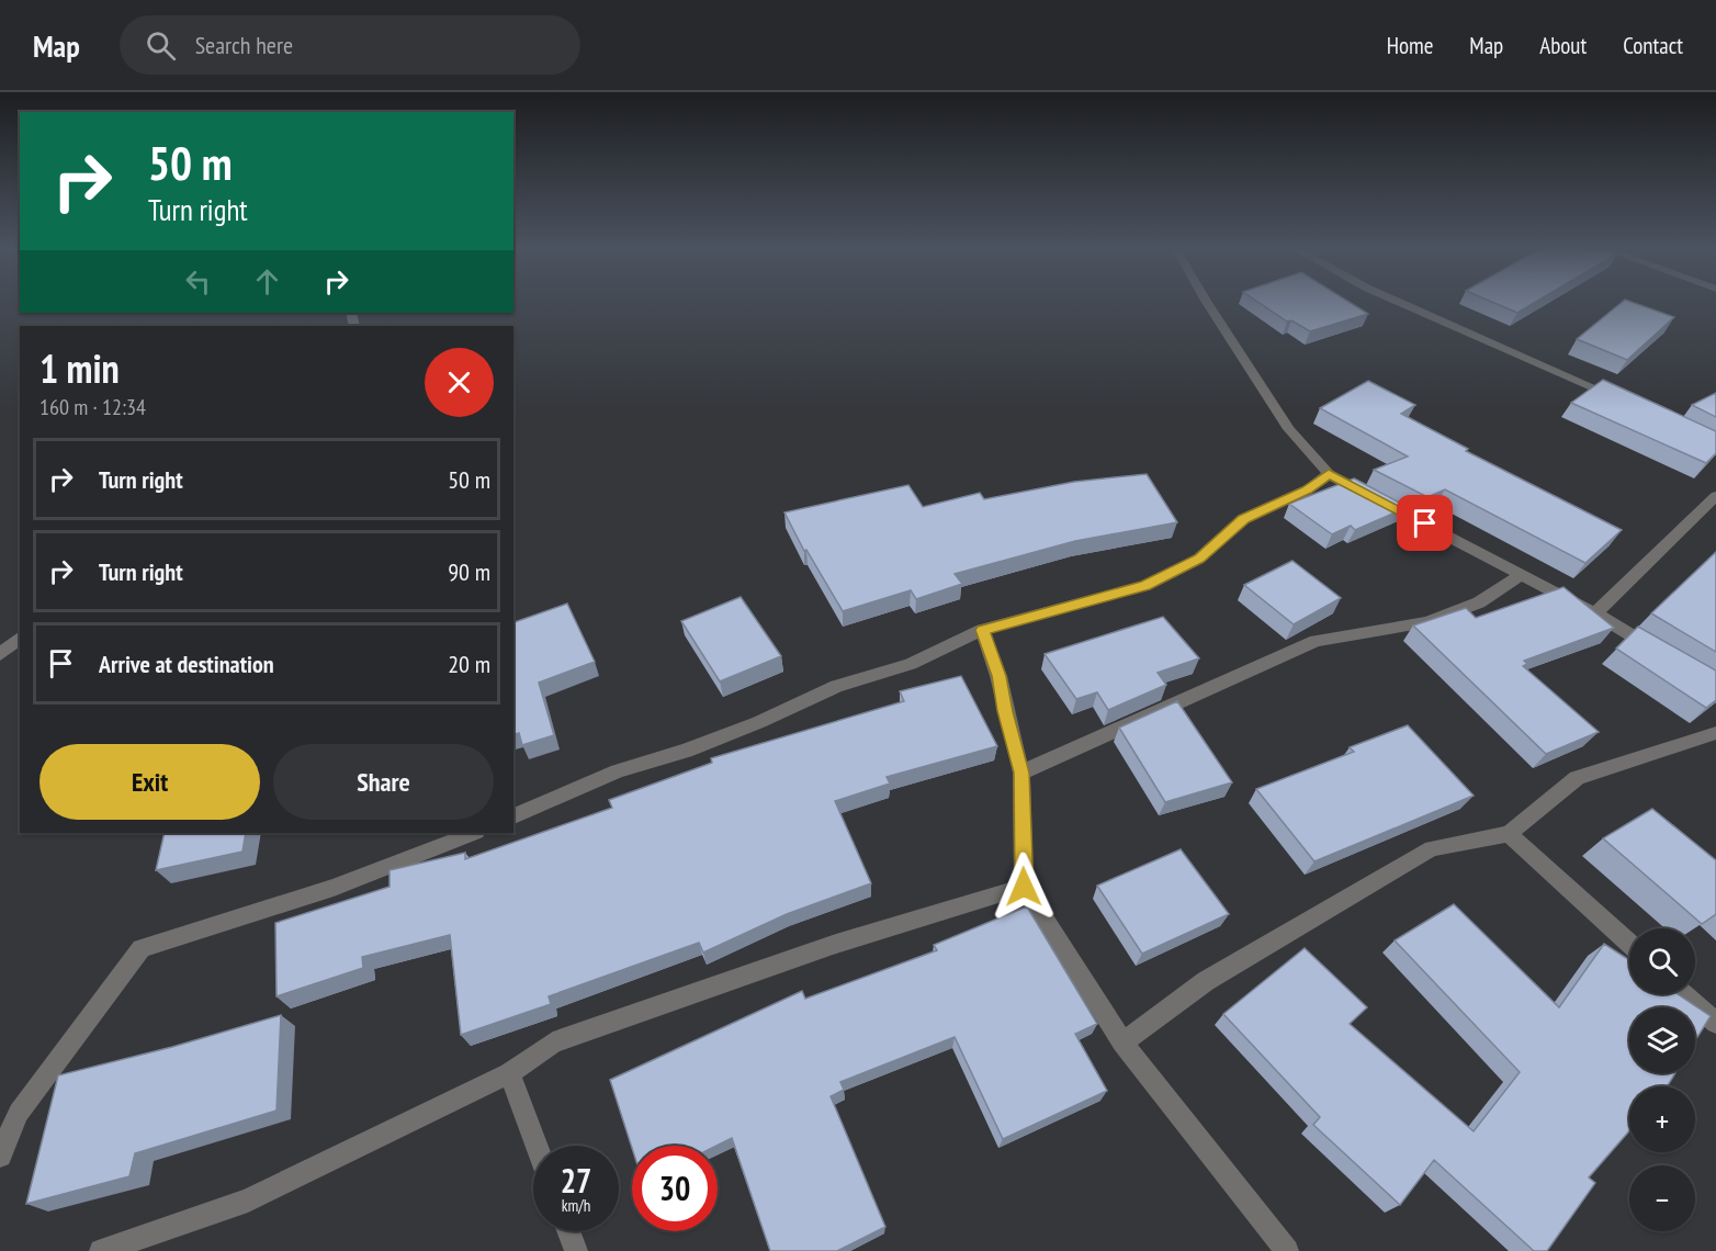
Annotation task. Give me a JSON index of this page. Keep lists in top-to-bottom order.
{
  "page": {
    "header": "Map",
    "search": "Search here",
    "nav": [
      "Home",
      "Map",
      "About",
      "Contact"
    ],
    "turn": ["50 m", "Turn right"],
    "heading": ["1 min", "160 m · 12:34"],
    "list": [
      {
        "name": "Turn right",
        "value": "50 m"
      },
      {
        "name": "Turn right",
        "value": "90 m"
      },
      {
        "name": "Arrive at destination",
        "value": "20 m"
      }
    ],
    "buttons": ["Exit", "Share"],
    "map_buttons": ["+", "−"],
    "speed": "27 km/h",
    "limit": "30"
  }
}
